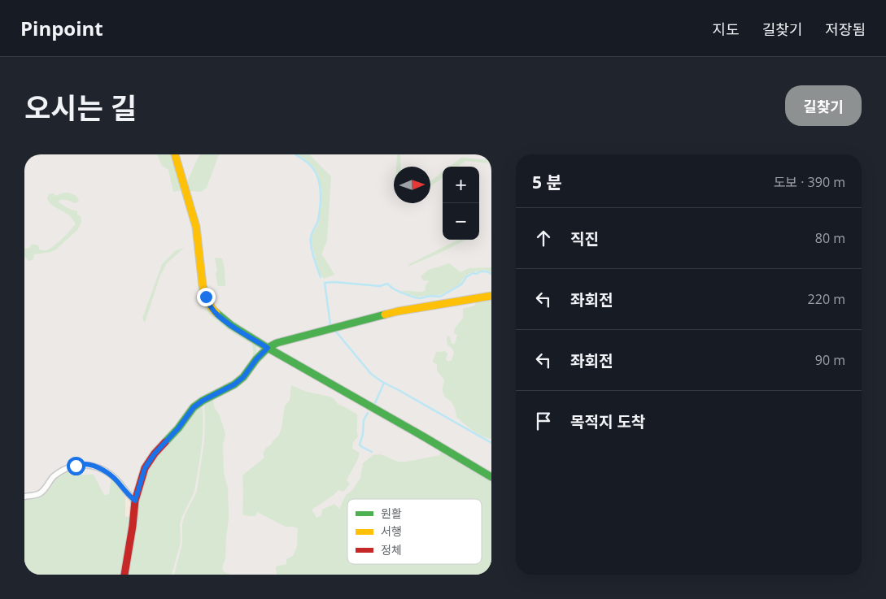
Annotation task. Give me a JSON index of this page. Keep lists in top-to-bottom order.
{
  "legend": ["원활", "서행", "정체"],
  "north": "right",
  "page": {
    "header": "Pinpoint",
    "nav": ["지도", "길찾기", "저장됨"],
    "title": "오시는 길",
    "buttons": "길찾기",
    "heading": ["5 분", "도보 · 390 m"],
    "map_buttons": ["+", "−"],
    "list": [
      ["직진", "80 m"],
      ["좌회전", "220 m"],
      ["좌회전", "90 m"],
      "목적지 도착"
    ]
  }
}
